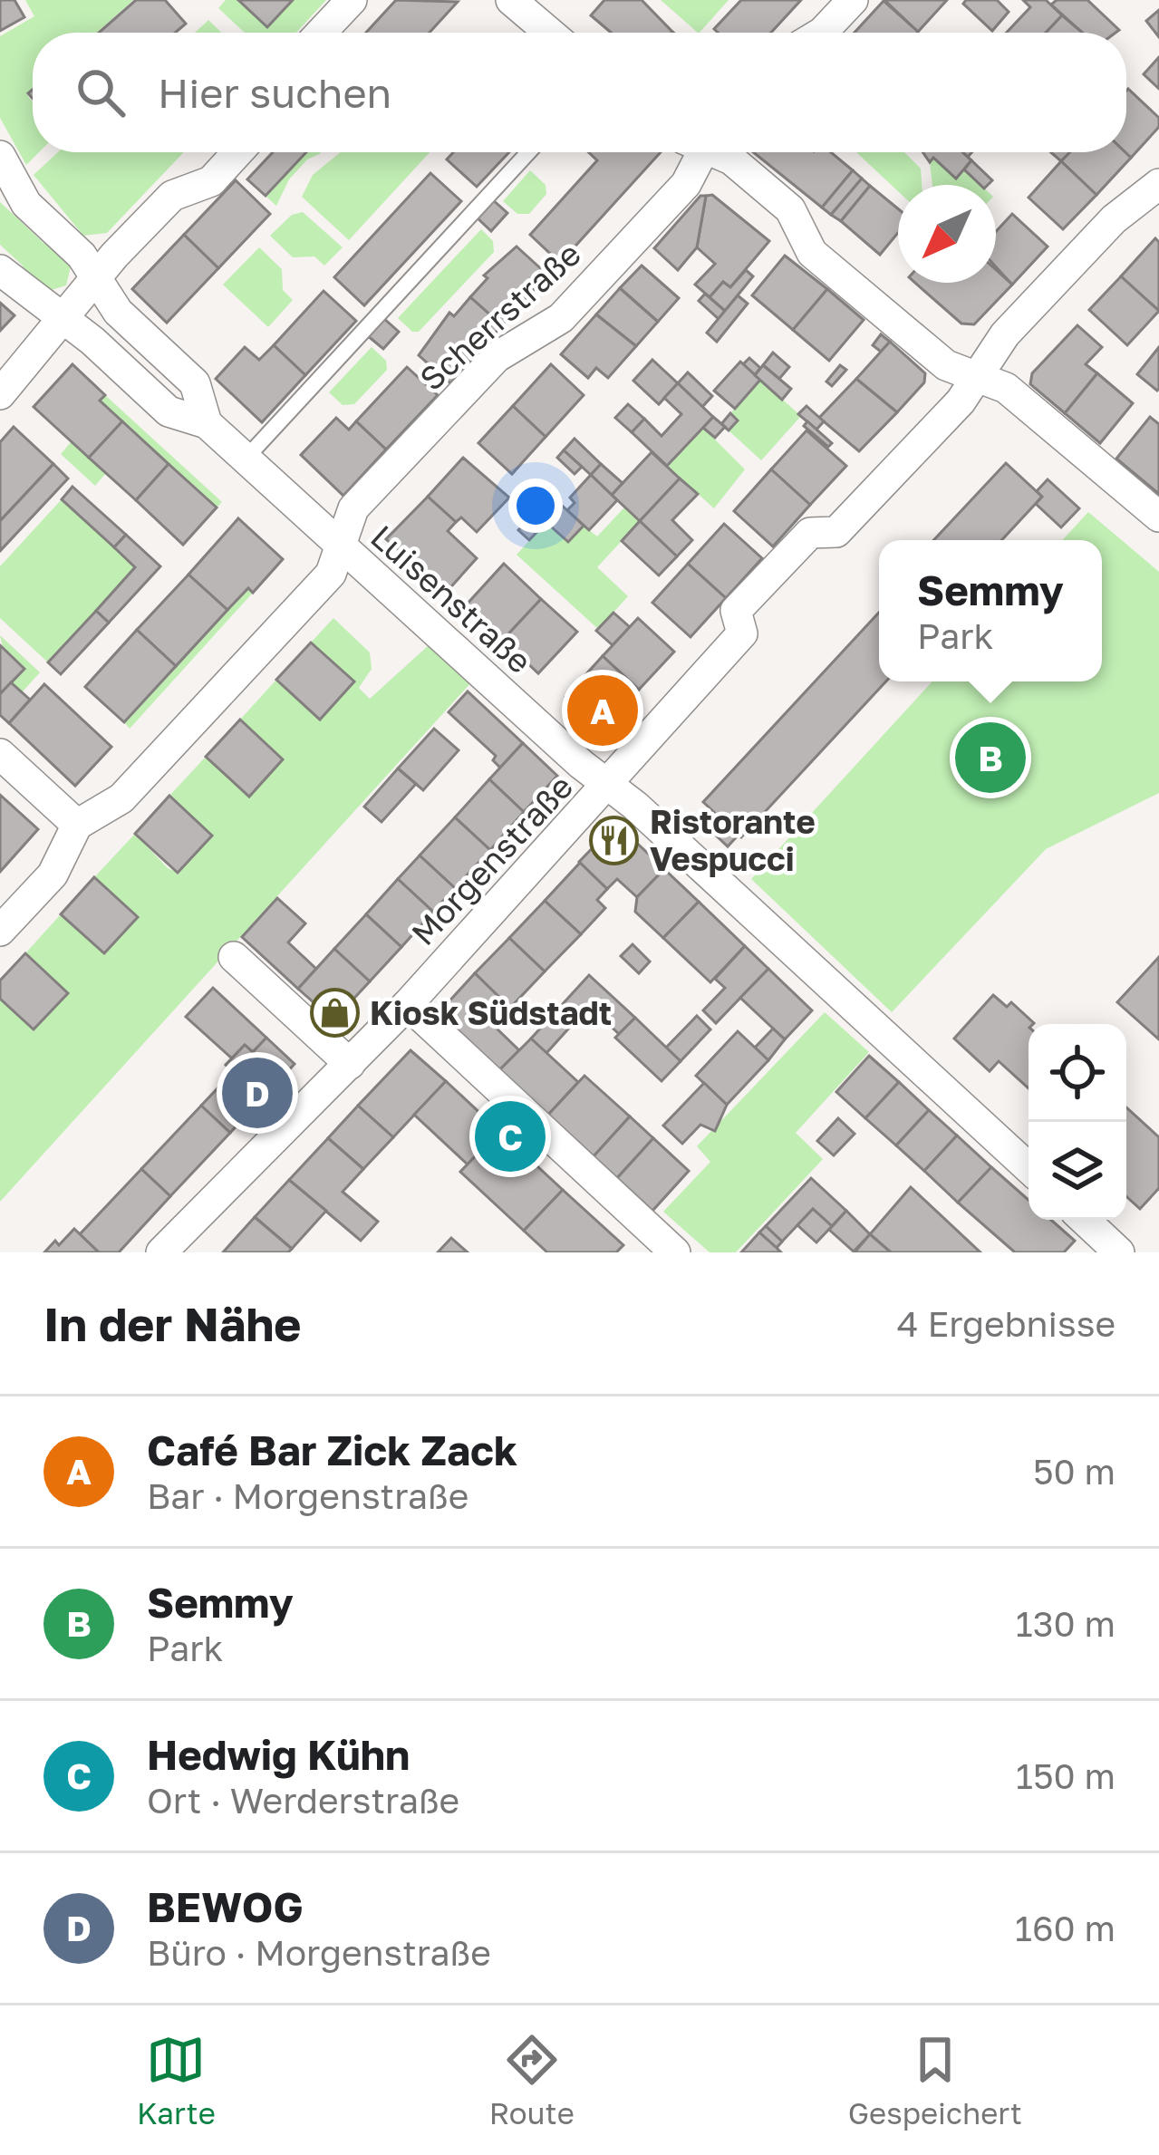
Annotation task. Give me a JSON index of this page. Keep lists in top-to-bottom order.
{
  "streets": {
    "street": ["Scherrstraße", "Luisenstraße", "Morgenstraße"]
  },
  "crossings": [
    ["Scherrstraße", "Luisenstraße"],
    ["Luisenstraße", "Morgenstraße"]
  ],
  "places": {
    "restaurant": ["Ristorante Vespucci"],
    "shop": ["Kiosk Südstadt"]
  },
  "north": "bottom left",
  "page": {
    "search": "Hier suchen",
    "popup": ["Semmy", "Park"],
    "pins": [
      "A",
      "B",
      "D",
      "C"
    ],
    "heading": ["In der Nähe", "4 Ergebnisse"],
    "list": [
      {
        "mark": "A",
        "name": "Café Bar Zick Zack",
        "note": "Bar · Morgenstraße",
        "value": "50 m"
      },
      {
        "mark": "B",
        "name": "Semmy",
        "note": "Park",
        "value": "130 m"
      },
      {
        "mark": "C",
        "name": "Hedwig Kühn",
        "note": "Ort · Werderstraße",
        "value": "150 m"
      },
      {
        "mark": "D",
        "name": "BEWOG",
        "note": "Büro · Morgenstraße",
        "value": "160 m"
      }
    ],
    "nav": ["Karte", "Route", "Gespeichert"]
  }
}
